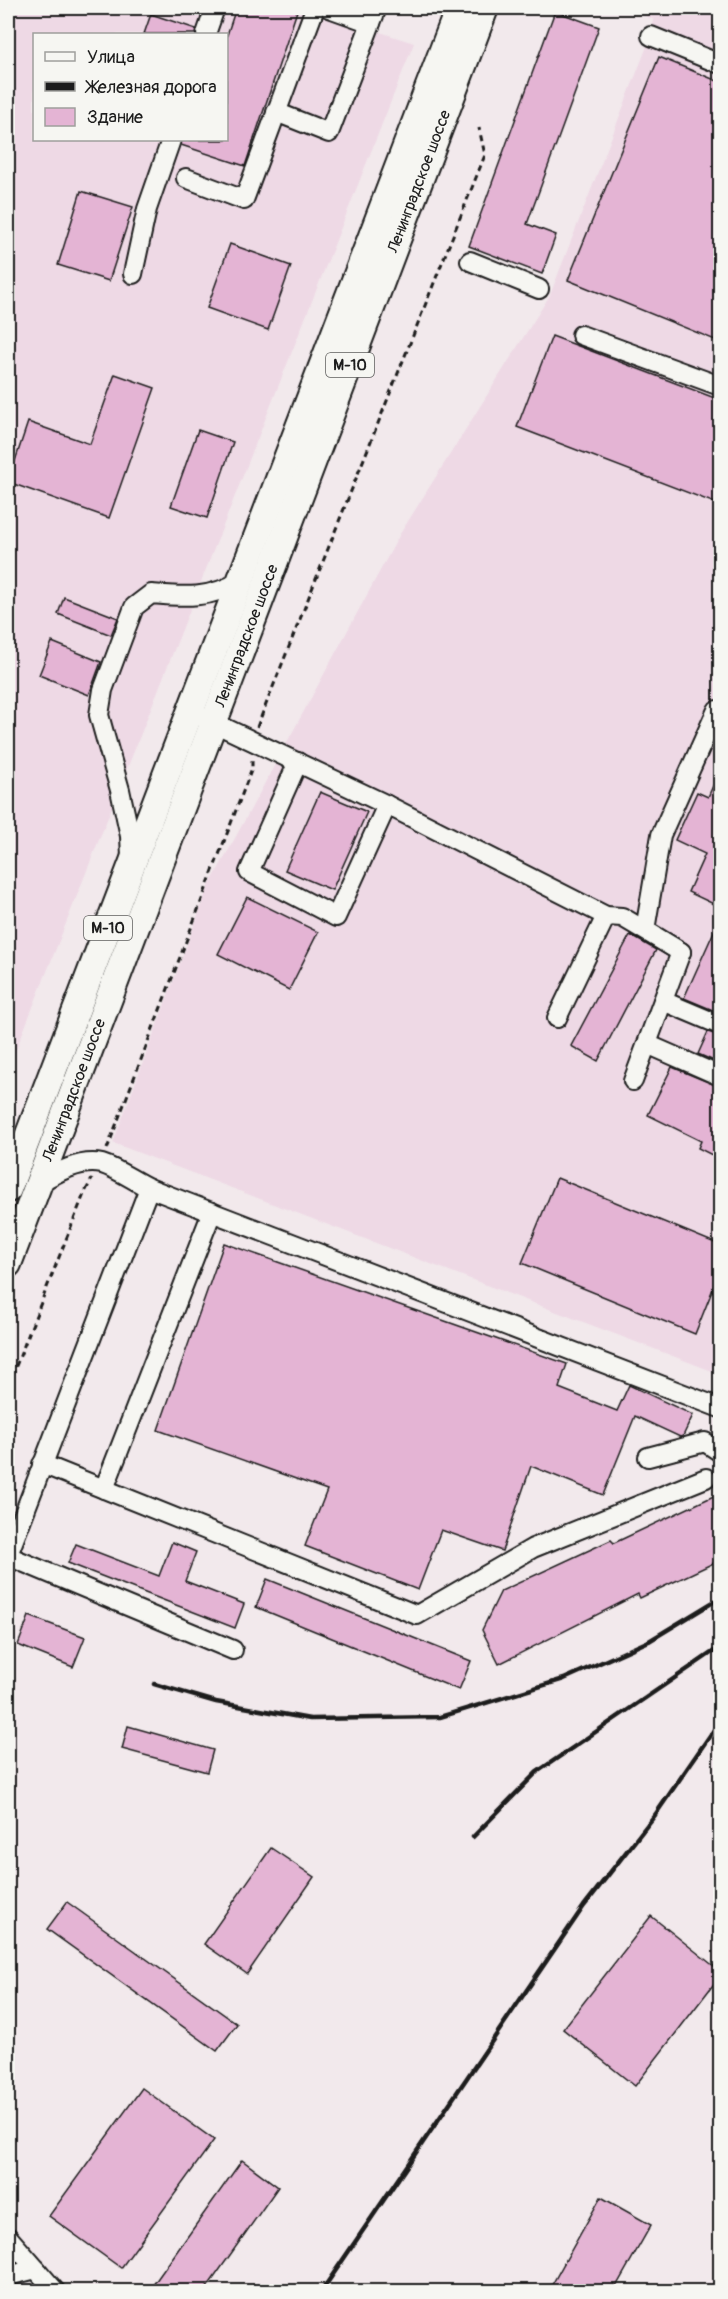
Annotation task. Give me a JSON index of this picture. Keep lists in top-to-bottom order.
{
  "streets": {
    "highway": ["Ленинградское шоссе", "М-10"]
  },
  "legend": ["Улица", "Железная дорога", "Здание"]
}
